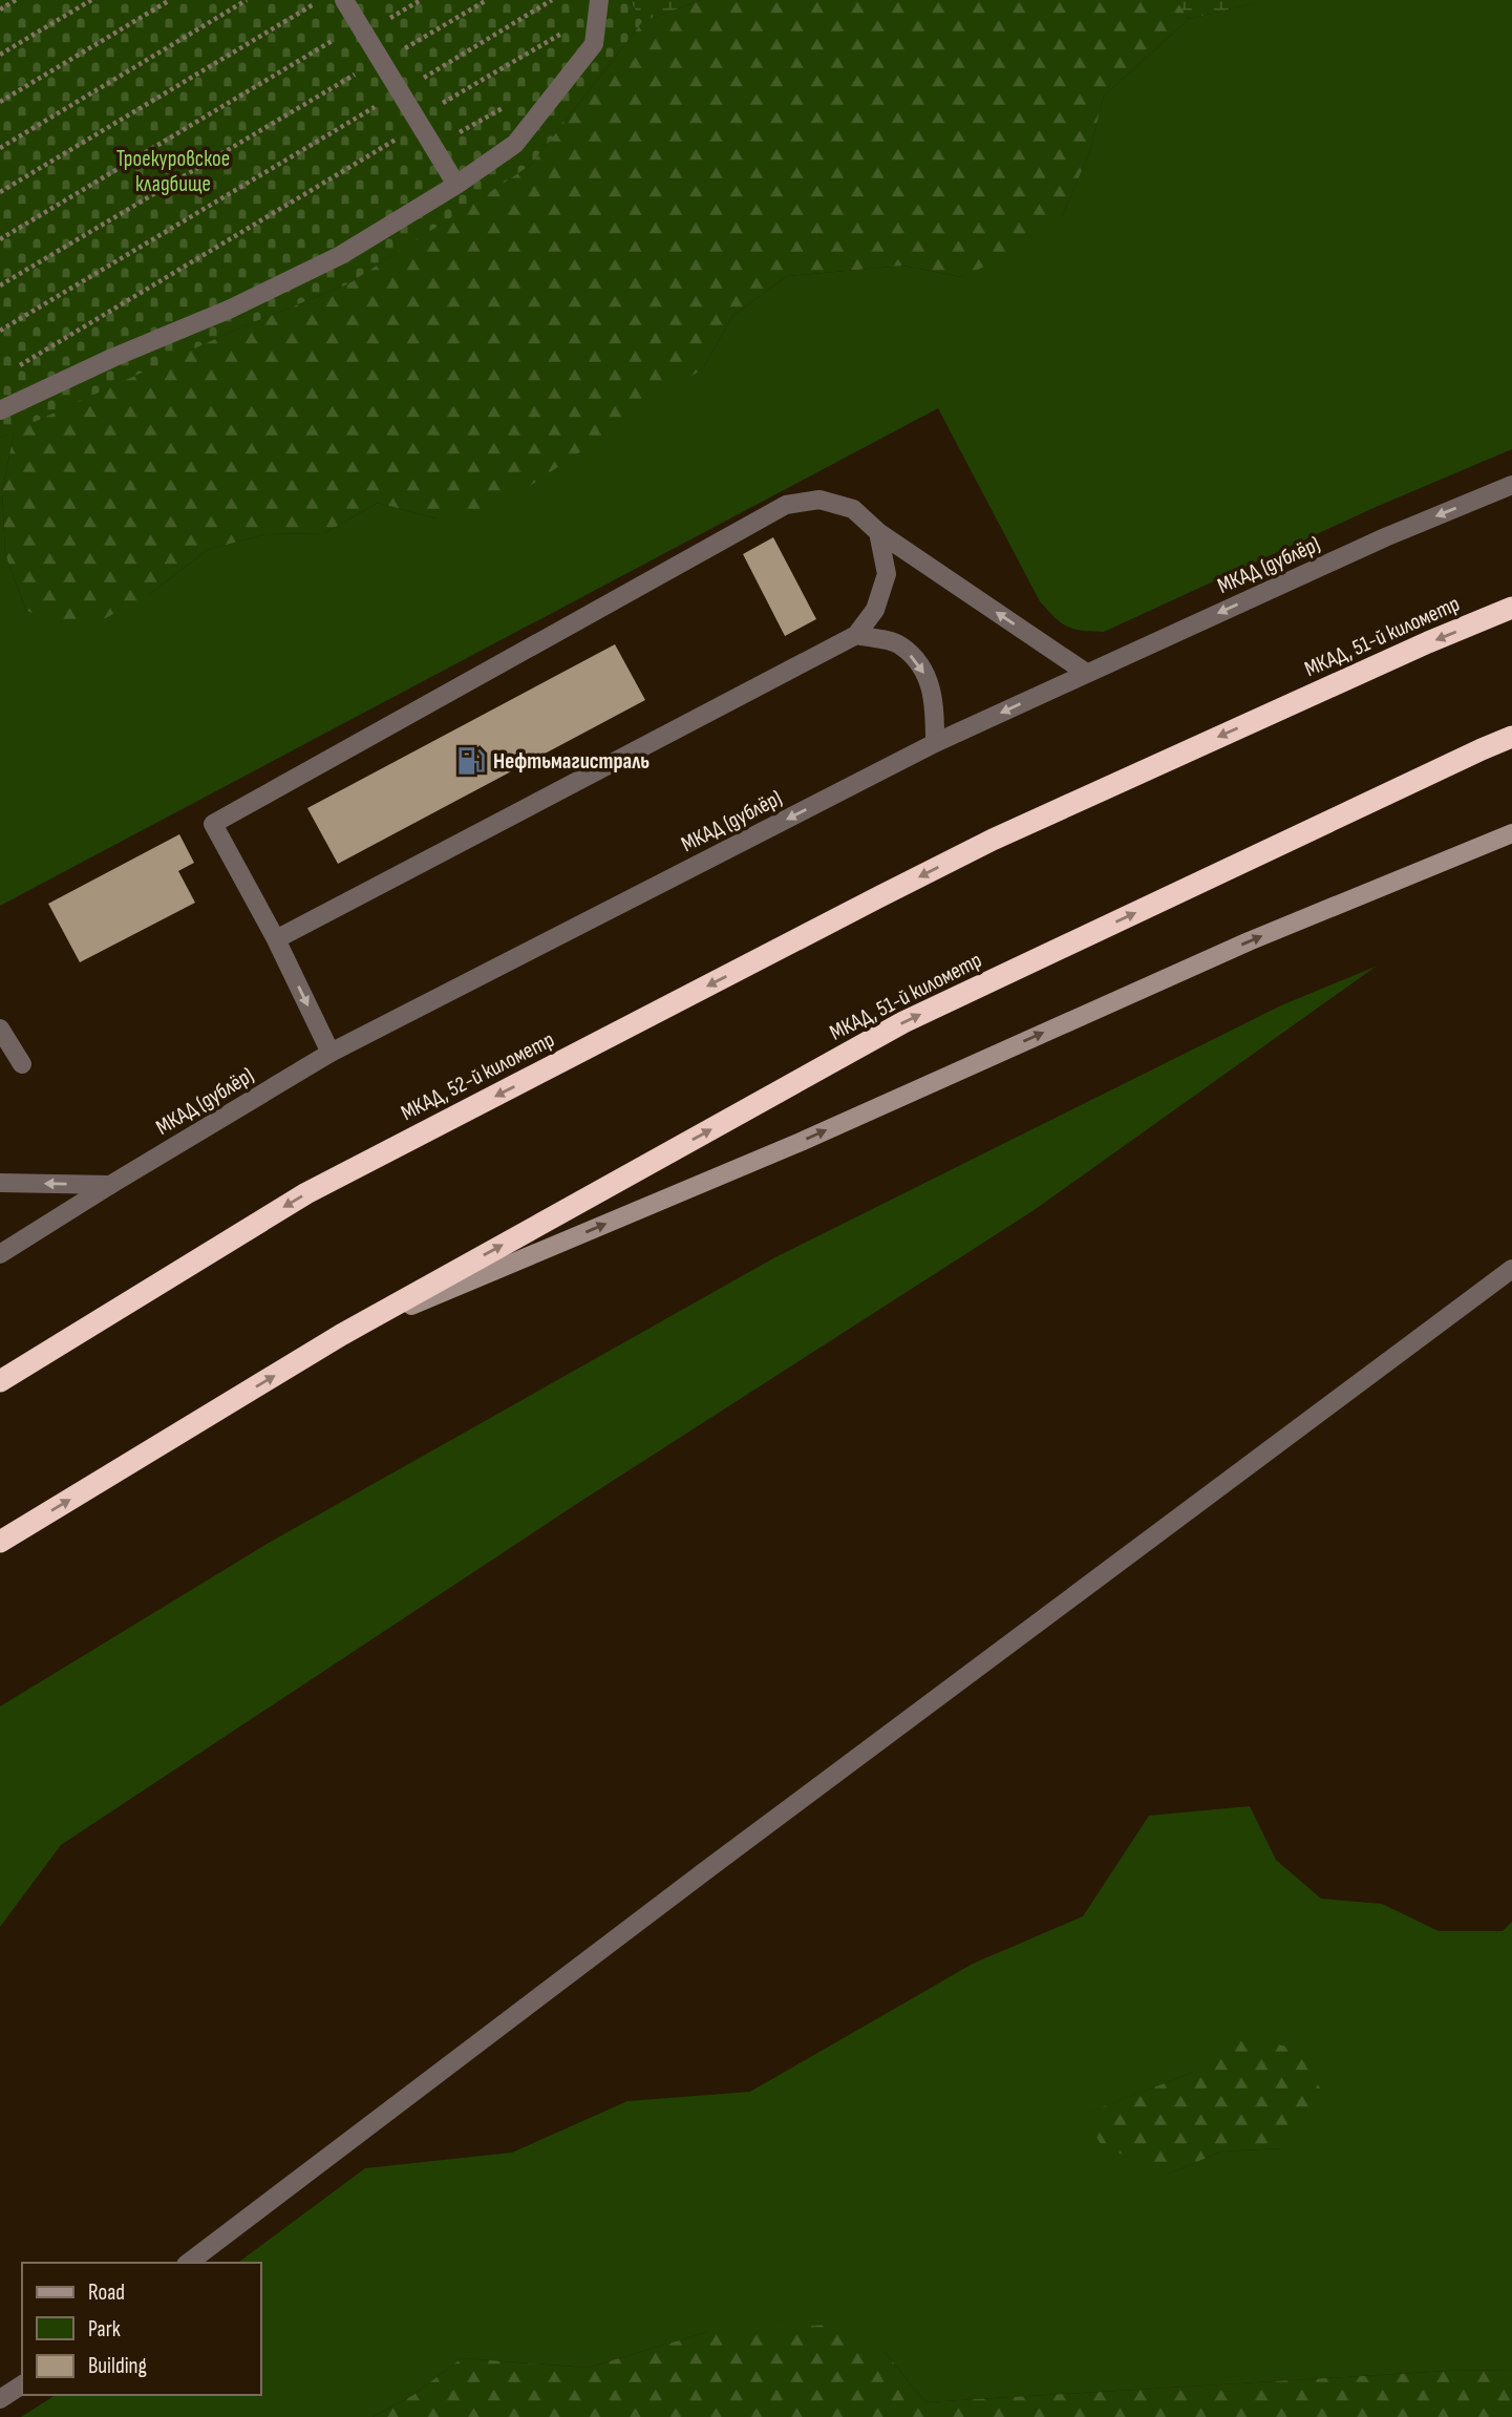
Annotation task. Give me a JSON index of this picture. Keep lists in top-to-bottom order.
{
  "streets": {
    "highway": ["МКАД, 51-й километр", "МКАД, 52-й километр"],
    "street": ["МКАД (дублёр)"]
  },
  "crossings": [
    ["МКАД, 51-й километр", "МКАД, 52-й километр"]
  ],
  "one_way": ["МКАД, 52-й километр"],
  "parks": ["Троекуровское кладбище"],
  "places": {
    "fuel station": ["Нефтьмагистраль"]
  },
  "legend": ["Road", "Park", "Building"]
}
